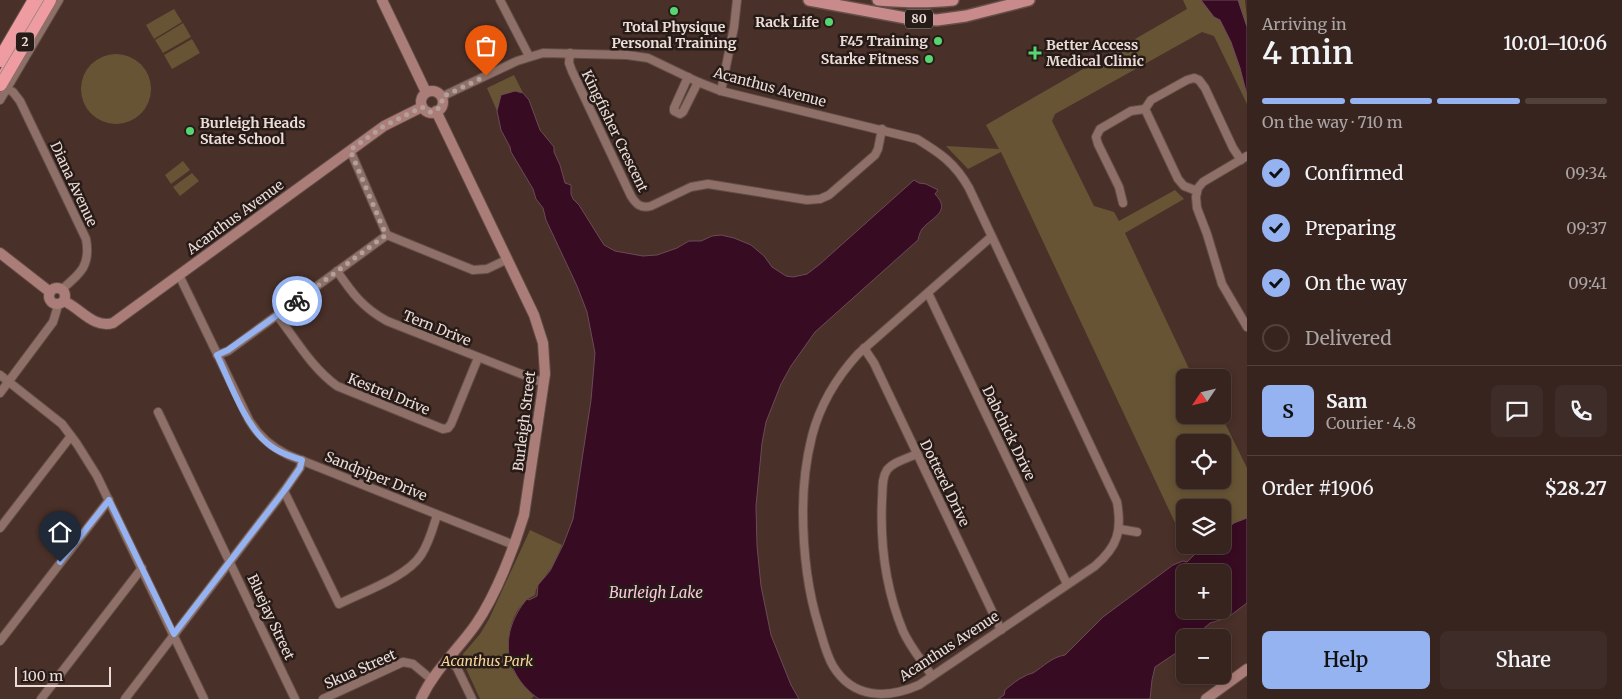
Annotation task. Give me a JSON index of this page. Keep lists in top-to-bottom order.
{
  "streets": {
    "highway": ["2"],
    "main road": ["80"],
    "street": [
      "Acanthus Avenue",
      "Kingfisher Crescent",
      "Diana Avenue",
      "Tern Drive",
      "Kestrel Drive",
      "Burleigh Street",
      "Dabchick Drive",
      "Sandpiper Drive",
      "Dotterel Drive",
      "Bluejay Street",
      "Skua Street"
    ]
  },
  "crossings": [
    ["2", "Diana Avenue"],
    ["Acanthus Avenue", "Kingfisher Crescent"],
    ["Acanthus Avenue", "Diana Avenue"],
    ["Acanthus Avenue", "Burleigh Street"],
    ["Acanthus Avenue", "Dabchick Drive"],
    ["Acanthus Avenue", "Sandpiper Drive"],
    ["Acanthus Avenue", "Dotterel Drive"],
    ["Tern Drive", "Kestrel Drive"],
    ["Tern Drive", "Burleigh Street"],
    ["Burleigh Street", "Sandpiper Drive"],
    ["Burleigh Street", "Skua Street"]
  ],
  "water": ["Burleigh Lake"],
  "parks": ["Acanthus Park"],
  "places": {
    "other": [
      "Total Physique Personal Training",
      "Rack Life",
      "F45 Training",
      "Starke Fitness",
      "Burleigh Heads State School"
    ],
    "health": ["Better Access Medical Clinic"]
  },
  "scale_bar": "100 m",
  "north": "bottom left",
  "page": {
    "heading": ["4 min", "Arriving in", "10:01–10:06"],
    "panel": [
      "Sam",
      "Courier · 4.8",
      "Order #1906",
      "$28.27"
    ],
    "bar": "On the way · 710 m",
    "list": [
      ["Confirmed", "09:34"],
      ["Preparing", "09:37"],
      ["On the way", "09:41"],
      "Delivered"
    ],
    "map_buttons": ["+", "−"],
    "round": "S",
    "buttons": ["Help", "Share"],
    "scale": "100 m"
  }
}
